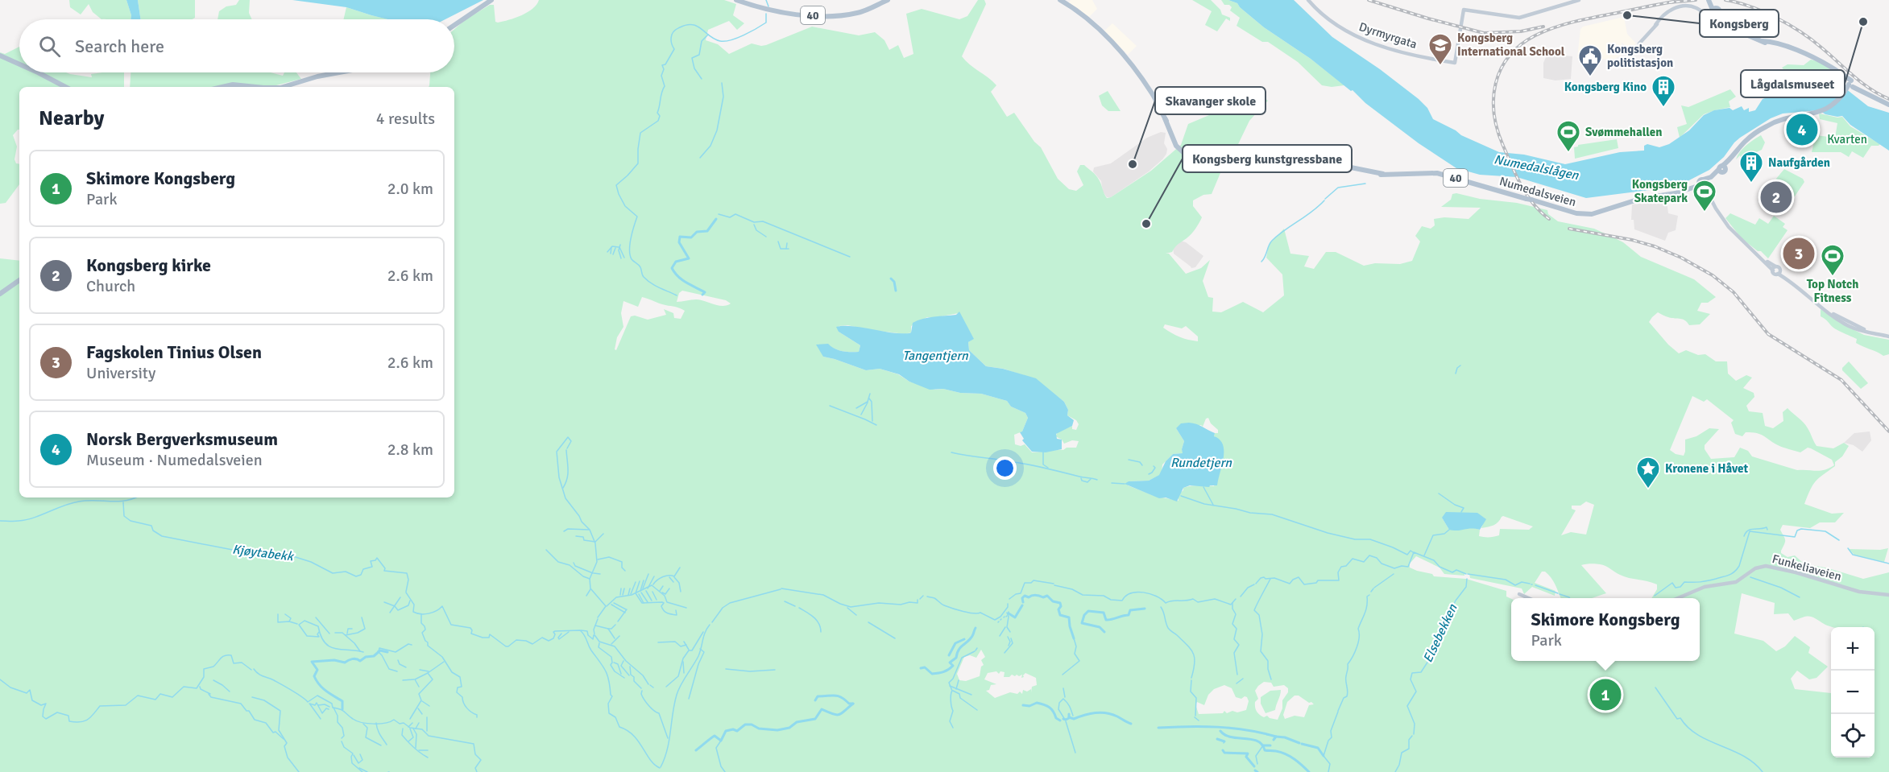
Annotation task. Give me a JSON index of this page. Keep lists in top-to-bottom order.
{
  "streets": {
    "main road": ["40", "Numedalsveien"],
    "street": ["Dyrmyrgata", "Funkeliaveien"]
  },
  "water": [
    "Numedalslågen",
    "Tangentjern",
    "Rundetjern",
    "Kjøytabekk",
    "Elsebekken"
  ],
  "parks": ["Kvarten"],
  "places": {
    "other": [
      "Kongsberg",
      "Lågdalsmuseet",
      "Skavanger skole",
      "Kongsberg kunstgressbane"
    ],
    "school or university": ["Kongsberg International School"],
    "public building": ["Kongsberg politistasjon"],
    "building": ["Kongsberg Kino", "Naufgården"],
    "sports": ["Svømmehallen", "Kongsberg Skatepark", "Top Notch Fitness"],
    "place": ["Kronene i Håvet"]
  },
  "page": {
    "search": "Search here",
    "heading": ["Nearby", "4 results"],
    "pins": [
      "4",
      "2",
      "3",
      "1"
    ],
    "list": [
      {
        "mark": "1",
        "name": "Skimore Kongsberg",
        "note": "Park",
        "value": "2.0 km"
      },
      {
        "mark": "2",
        "name": "Kongsberg kirke",
        "note": "Church",
        "value": "2.6 km"
      },
      {
        "mark": "3",
        "name": "Fagskolen Tinius Olsen",
        "note": "University",
        "value": "2.6 km"
      },
      {
        "mark": "4",
        "name": "Norsk Bergverksmuseum",
        "note": "Museum · Numedalsveien",
        "value": "2.8 km"
      }
    ],
    "popup": ["Skimore Kongsberg", "Park"],
    "map_buttons": ["+", "−"]
  }
}
